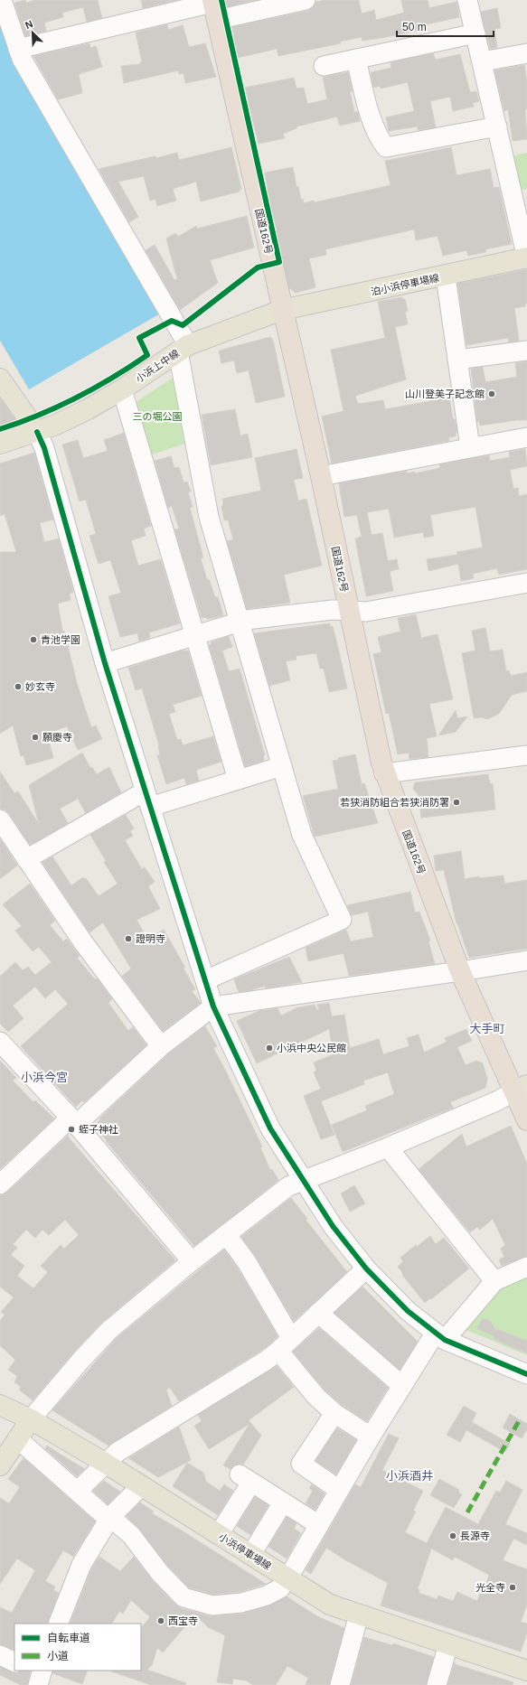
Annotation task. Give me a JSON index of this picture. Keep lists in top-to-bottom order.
{
  "streets": {
    "highway": ["国道162号"],
    "main road": ["泊小浜停車場線", "小浜上中線", "小浜停車場線"]
  },
  "crossings": [
    ["国道162号", "泊小浜停車場線"],
    ["国道162号", "小浜上中線"],
    ["泊小浜停車場線", "小浜上中線"]
  ],
  "districts": ["大手町", "小浜今宮", "小浜酒井"],
  "parks": ["三の堀公園"],
  "places": [
    "山川登美子記念館",
    "青池学園",
    "妙玄寺",
    "願慶寺",
    "若狭消防組合若狭消防署",
    "證明寺",
    "小浜中央公民館",
    "蛭子神社",
    "長源寺",
    "光全寺",
    "西宝寺"
  ],
  "legend": ["自転車道", "小道"],
  "scale_bar": "50 m",
  "north": "top left"
}
